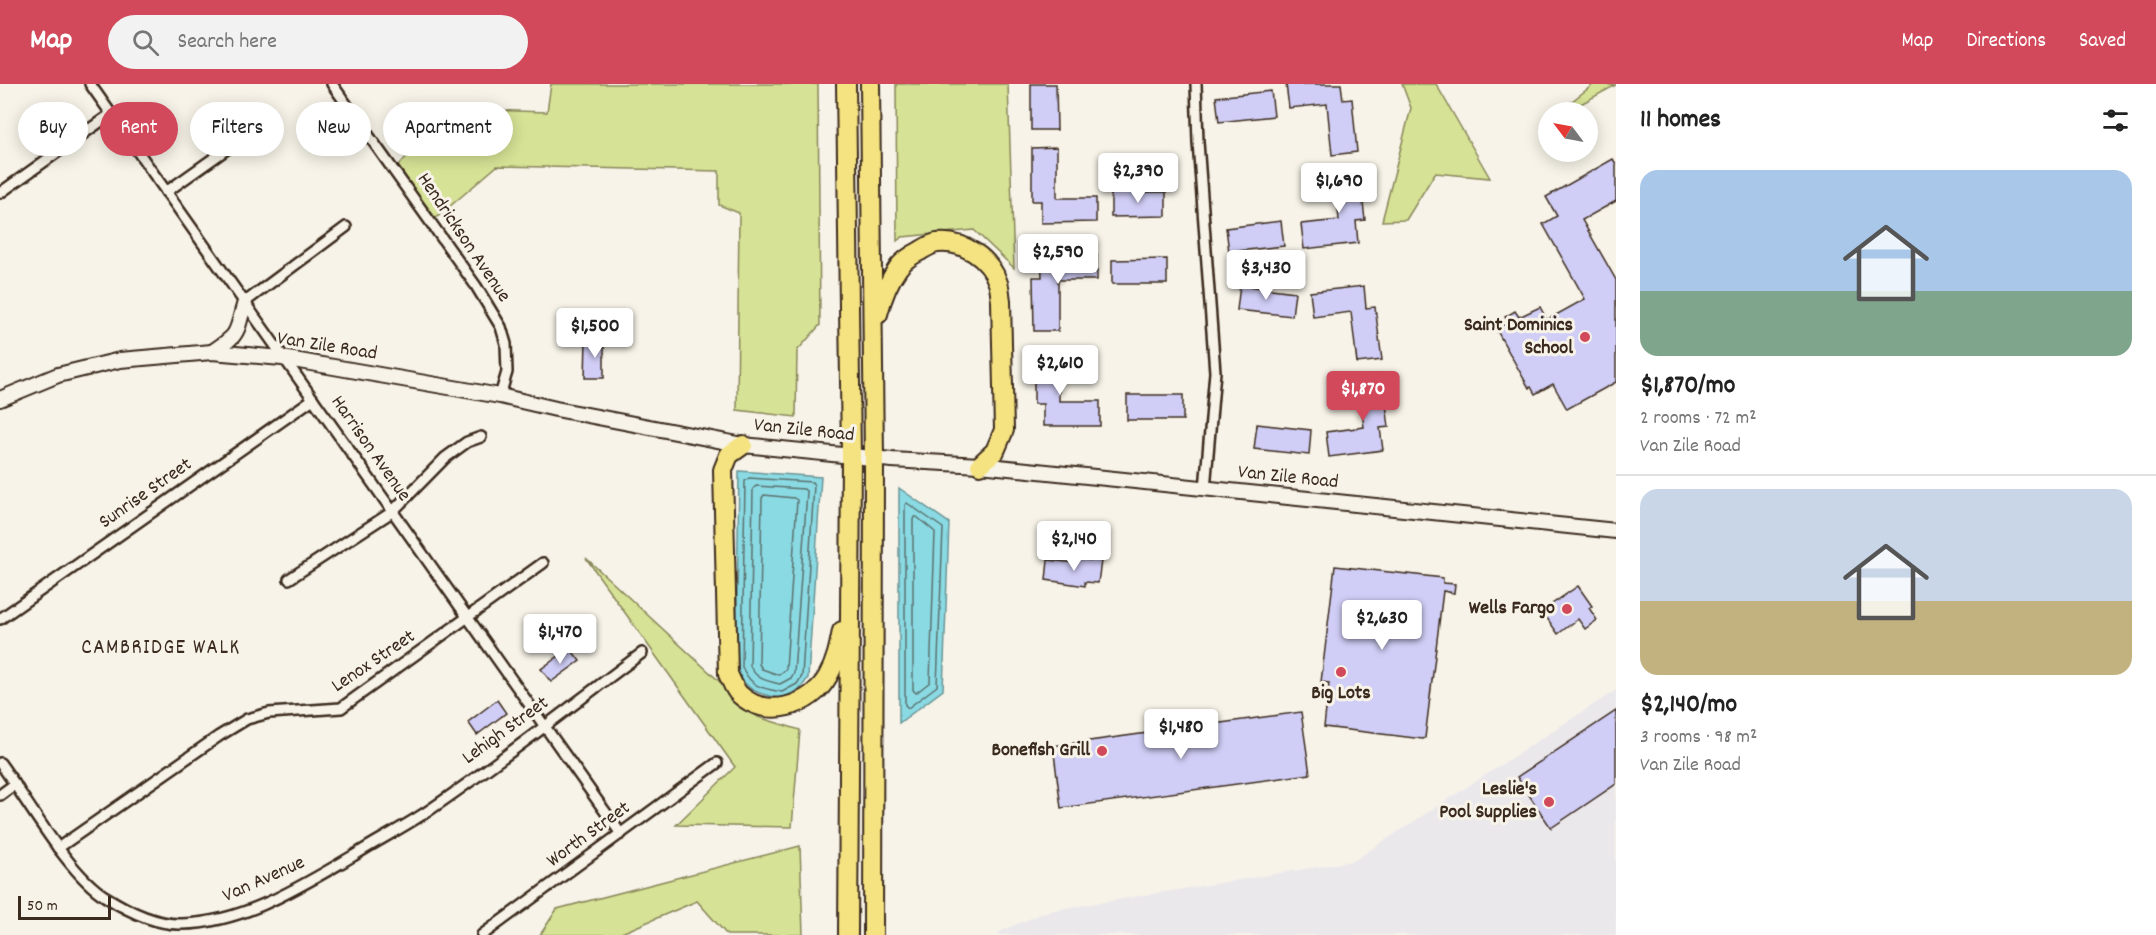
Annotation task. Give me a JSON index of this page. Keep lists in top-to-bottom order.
{
  "streets": {
    "street": [
      "Hendrickson Avenue",
      "Van Zile Road",
      "Harrison Avenue",
      "Sunrise Street",
      "Lenox Street",
      "Lehigh Street",
      "Worth Street",
      "Van Avenue"
    ]
  },
  "crossings": [
    ["Hendrickson Avenue", "Van Zile Road"],
    ["Van Zile Road", "Harrison Avenue"],
    ["Harrison Avenue", "Sunrise Street"],
    ["Harrison Avenue", "Lenox Street"],
    ["Harrison Avenue", "Lehigh Street"],
    ["Harrison Avenue", "Worth Street"],
    ["Lenox Street", "Van Avenue"],
    ["Lehigh Street", "Van Avenue"]
  ],
  "districts": ["CAMBRIDGE WALK"],
  "places": [
    "Saint Dominics School",
    "Wells Fargo",
    "Big Lots",
    "Bonefish Grill",
    "Leslie's Pool Supplies"
  ],
  "scale_bar": "50 m",
  "north": "top left",
  "page": {
    "header": "Map",
    "search": "Search here",
    "nav": ["Map", "Directions", "Saved"],
    "heading": "11 homes",
    "chip": [
      "Buy",
      "Rent",
      "Filters",
      "New",
      "Apartment"
    ],
    "price": [
      "$2,390",
      "$1,690",
      "$2,590",
      "$3,430",
      "$1,500",
      "$2,610",
      "$1,870",
      "$2,140",
      "$2,630",
      "$1,470",
      "$1,480"
    ],
    "list": [
      {
        "name": "$1,870/mo",
        "note": "2 rooms · 72 m² · Van Zile Road"
      },
      {
        "name": "$2,140/mo",
        "note": "3 rooms · 98 m² · Van Zile Road"
      }
    ],
    "scale": "50 m"
  }
}
